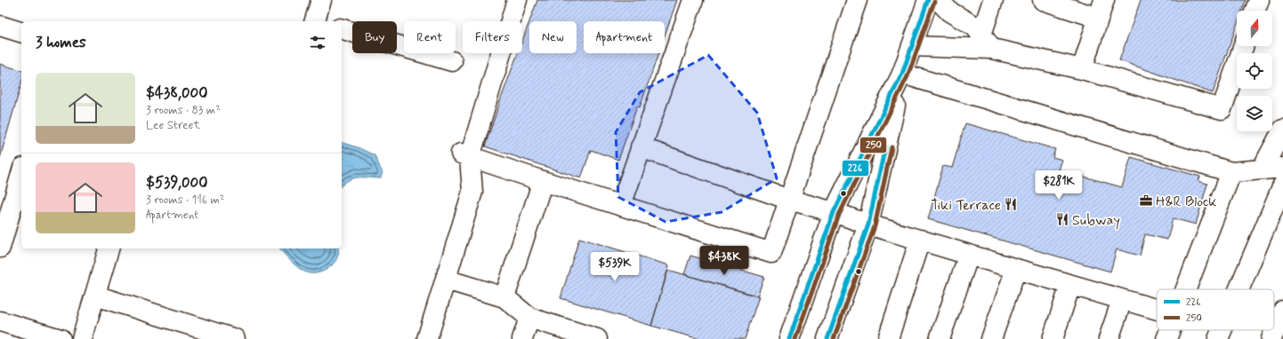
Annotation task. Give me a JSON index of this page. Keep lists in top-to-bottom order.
{
  "places": {
    "office": ["H&R Block"],
    "restaurant": ["Tiki Terrace", "Subway"]
  },
  "lines": ["transit line 226", "transit line 250"],
  "legend": ["226", "250"],
  "north": "top",
  "page": {
    "chip": [
      "Buy",
      "Rent",
      "Filters",
      "New",
      "Apartment"
    ],
    "heading": "3 homes",
    "list": [
      {
        "name": "$438,000",
        "note": "3 rooms · 83 m² · Lee Street"
      },
      {
        "name": "$539,000",
        "note": "3 rooms · 116 m² · Apartment"
      }
    ],
    "price": ["$281K", "$438K", "$539K"]
  }
}
